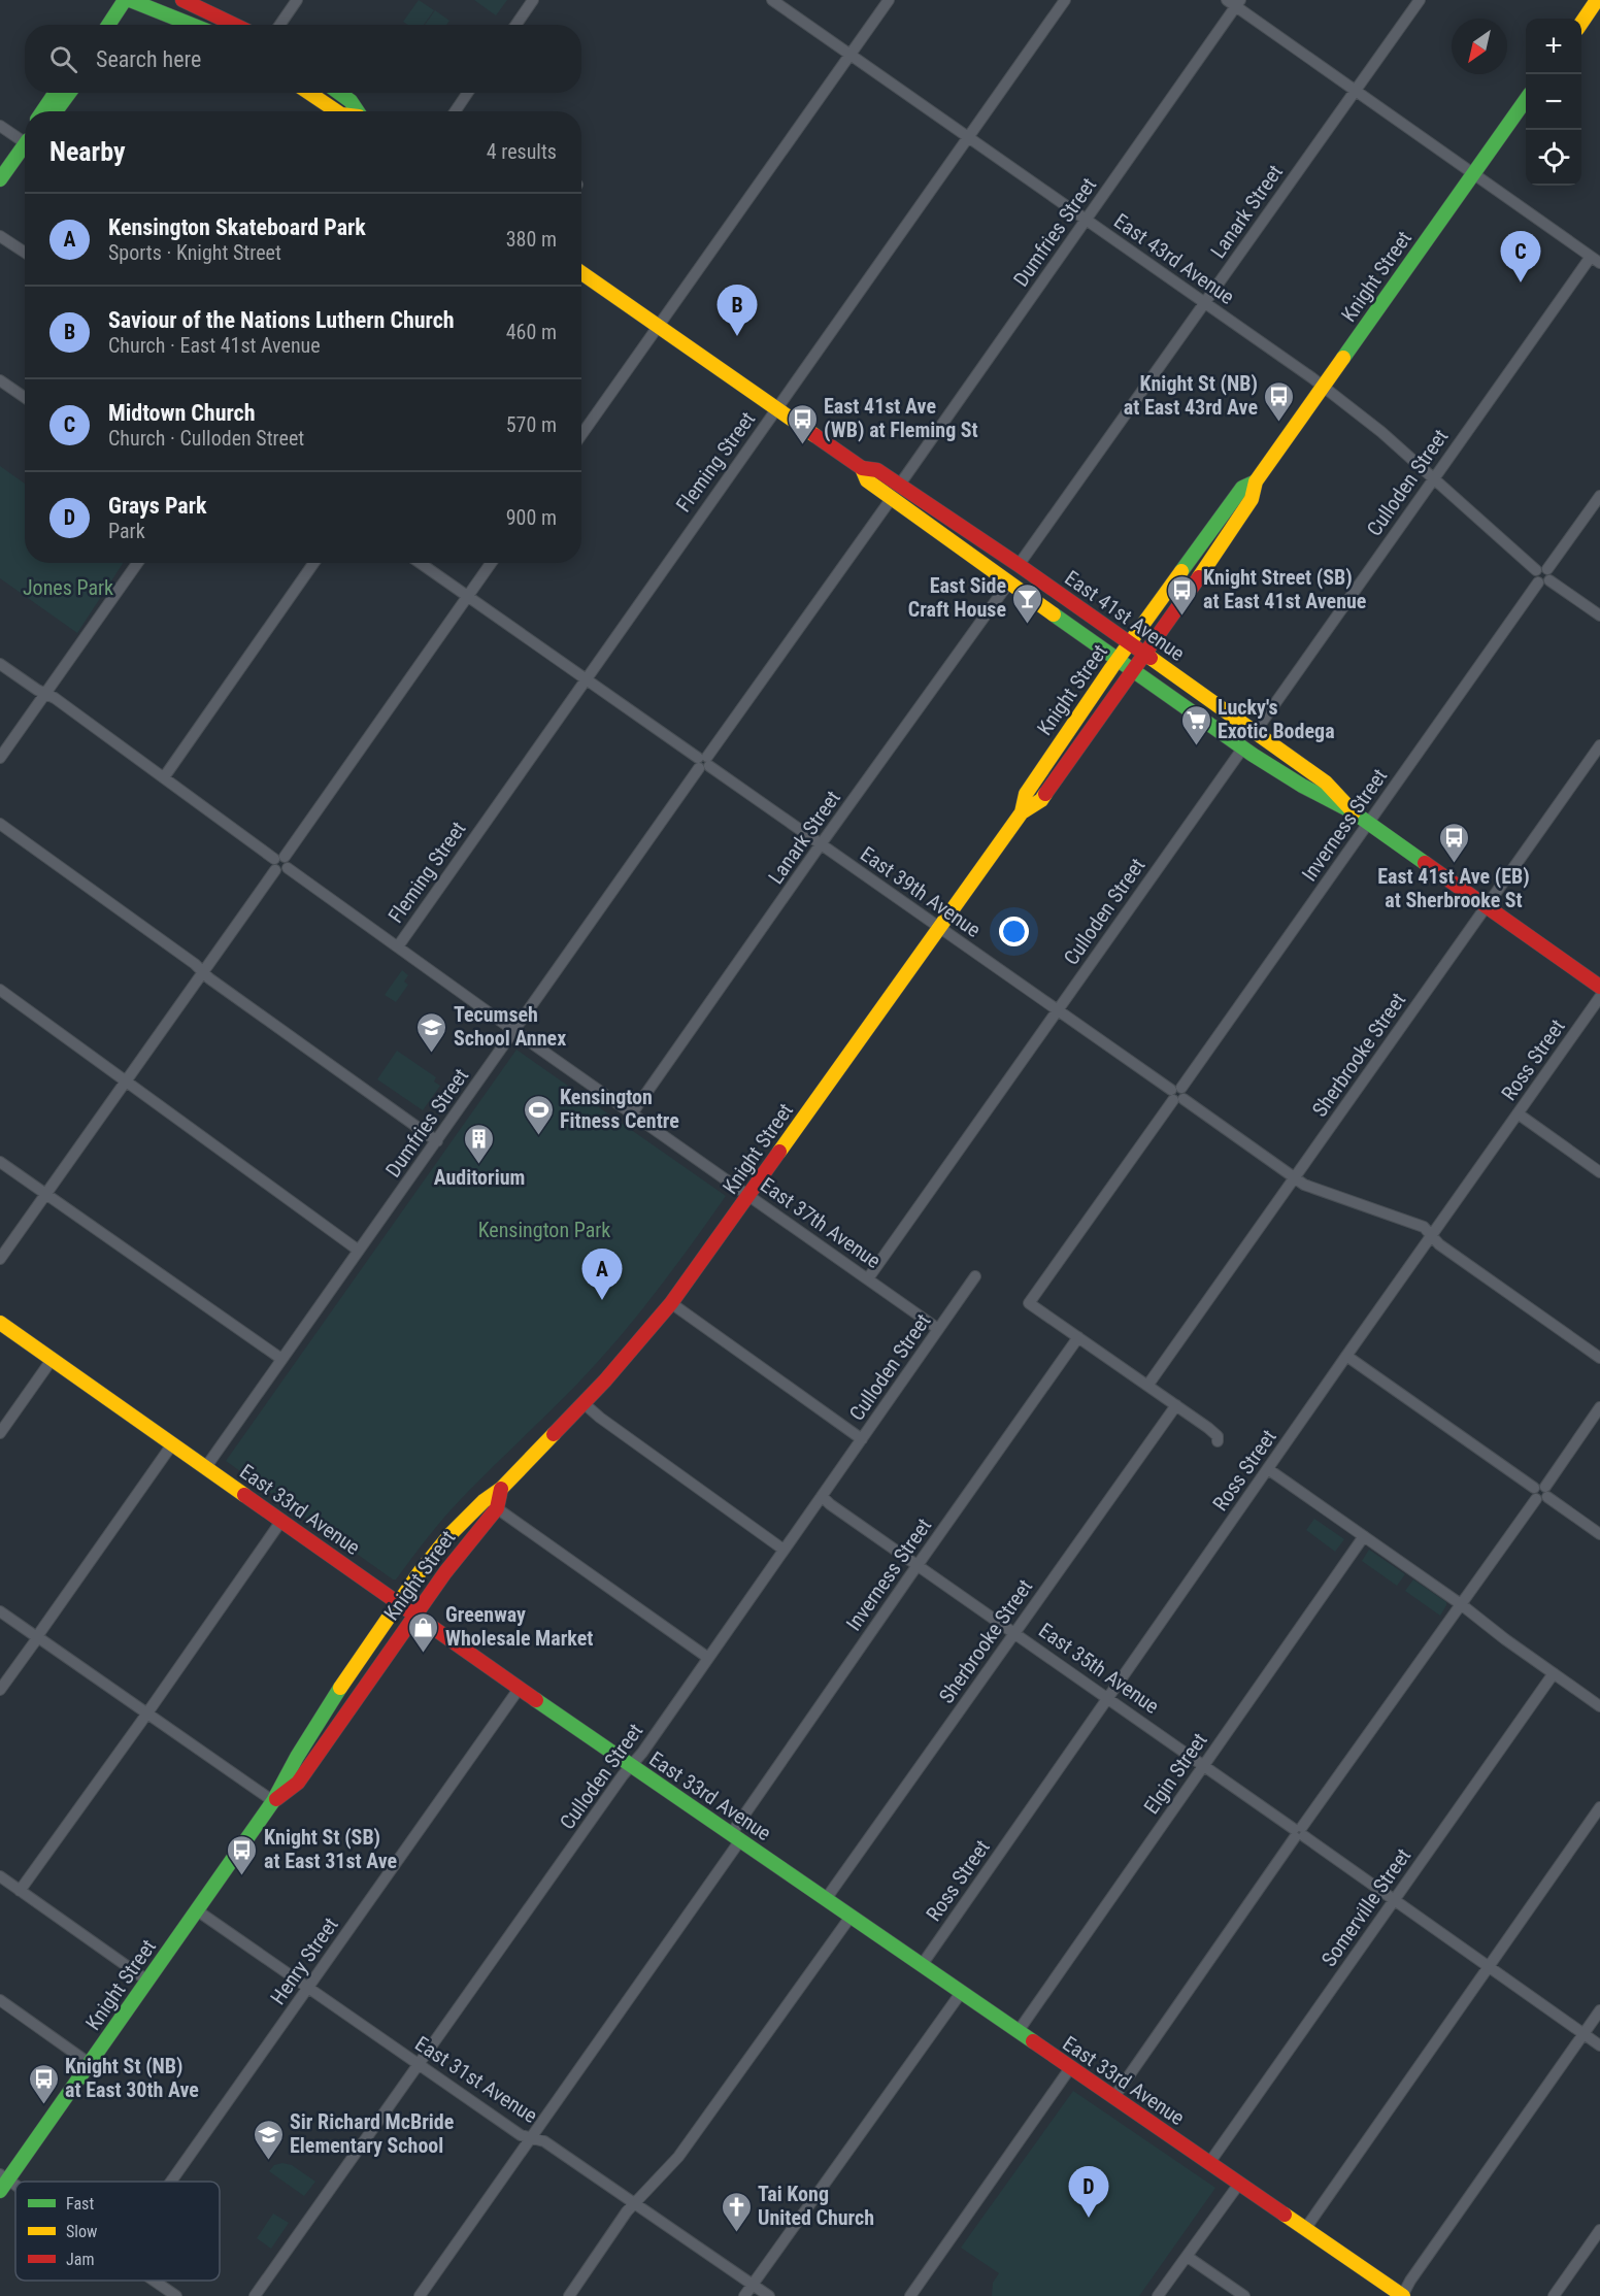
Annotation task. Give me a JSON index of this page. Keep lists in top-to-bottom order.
{
  "streets": {
    "main road": ["Knight Street", "East 41st Avenue", "East 33rd Avenue"],
    "street": [
      "Lanark Street",
      "Dumfries Street",
      "East 43rd Avenue",
      "Fleming Street",
      "Culloden Street",
      "Inverness Street",
      "East 39th Avenue",
      "Sherbrooke Street",
      "Ross Street",
      "East 37th Avenue",
      "East 35th Avenue",
      "Elgin Street",
      "Somerville Street",
      "Henry Street",
      "East 31st Avenue"
    ]
  },
  "crossings": [
    ["Lanark Street", "East 43rd Avenue"],
    ["Lanark Street", "East 41st Avenue"],
    ["Lanark Street", "East 39th Avenue"],
    ["Lanark Street", "East 37th Avenue"],
    ["Dumfries Street", "East 43rd Avenue"],
    ["Dumfries Street", "East 41st Avenue"],
    ["Dumfries Street", "East 39th Avenue"],
    ["Dumfries Street", "East 37th Avenue"],
    ["Dumfries Street", "East 33rd Avenue"],
    ["East 43rd Avenue", "Knight Street"],
    ["East 43rd Avenue", "Fleming Street"],
    ["East 43rd Avenue", "Culloden Street"],
    ["East 43rd Avenue", "Inverness Street"],
    ["Knight Street", "East 41st Avenue"],
    ["Knight Street", "East 39th Avenue"],
    ["Knight Street", "East 37th Avenue"],
    ["Knight Street", "East 33rd Avenue"],
    ["Knight Street", "East 31st Avenue"],
    ["Fleming Street", "East 41st Avenue"],
    ["Fleming Street", "East 39th Avenue"],
    ["Fleming Street", "East 37th Avenue"],
    ["Culloden Street", "East 41st Avenue"],
    ["Culloden Street", "East 39th Avenue"],
    ["Culloden Street", "East 37th Avenue"],
    ["Culloden Street", "East 33rd Avenue"],
    ["Culloden Street", "East 35th Avenue"],
    ["Culloden Street", "East 31st Avenue"],
    ["East 41st Avenue", "Inverness Street"],
    ["East 41st Avenue", "Sherbrooke Street"],
    ["Inverness Street", "East 39th Avenue"],
    ["Inverness Street", "East 33rd Avenue"],
    ["Inverness Street", "East 35th Avenue"],
    ["Inverness Street", "East 31st Avenue"],
    ["East 39th Avenue", "Sherbrooke Street"],
    ["East 39th Avenue", "Ross Street"],
    ["Sherbrooke Street", "East 33rd Avenue"],
    ["Sherbrooke Street", "East 35th Avenue"],
    ["Ross Street", "East 33rd Avenue"],
    ["Ross Street", "East 35th Avenue"],
    ["East 33rd Avenue", "Elgin Street"],
    ["East 33rd Avenue", "Somerville Street"],
    ["East 33rd Avenue", "Henry Street"],
    ["East 35th Avenue", "Elgin Street"],
    ["East 35th Avenue", "Somerville Street"],
    ["Henry Street", "East 31st Avenue"]
  ],
  "parks": ["Jones Park", "Kensington Park"],
  "places": {
    "bus stop": [
      "Knight St (NB) at East 43rd Ave",
      "East 41st Ave (WB) at Fleming St",
      "Knight Street (SB) at East 41st Avenue",
      "East 41st Ave (EB) at Sherbrooke St",
      "Knight St (SB) at East 31st Ave",
      "Knight St (NB) at East 30th Ave"
    ],
    "bar": ["East Side Craft House"],
    "supermarket": ["Lucky's Exotic Bodega"],
    "school or university": ["Tecumseh School Annex", "Sir Richard McBride Elementary School"],
    "sports": ["Kensington Fitness Centre"],
    "building": ["Auditorium"],
    "shop": ["Greenway Wholesale Market"],
    "church": ["Tai Kong United Church"]
  },
  "legend": ["Fast", "Slow", "Jam"],
  "north": "bottom left",
  "page": {
    "map_buttons": ["+", "−"],
    "search": "Search here",
    "heading": ["Nearby", "4 results"],
    "list": [
      {
        "mark": "A",
        "name": "Kensington Skateboard Park",
        "note": "Sports · Knight Street",
        "value": "380 m"
      },
      {
        "mark": "B",
        "name": "Saviour of the Nations Luthern Church",
        "note": "Church · East 41st Avenue",
        "value": "460 m"
      },
      {
        "mark": "C",
        "name": "Midtown Church",
        "note": "Church · Culloden Street",
        "value": "570 m"
      },
      {
        "mark": "D",
        "name": "Grays Park",
        "note": "Park",
        "value": "900 m"
      }
    ],
    "pins": [
      "C",
      "B",
      "A",
      "D"
    ]
  }
}
